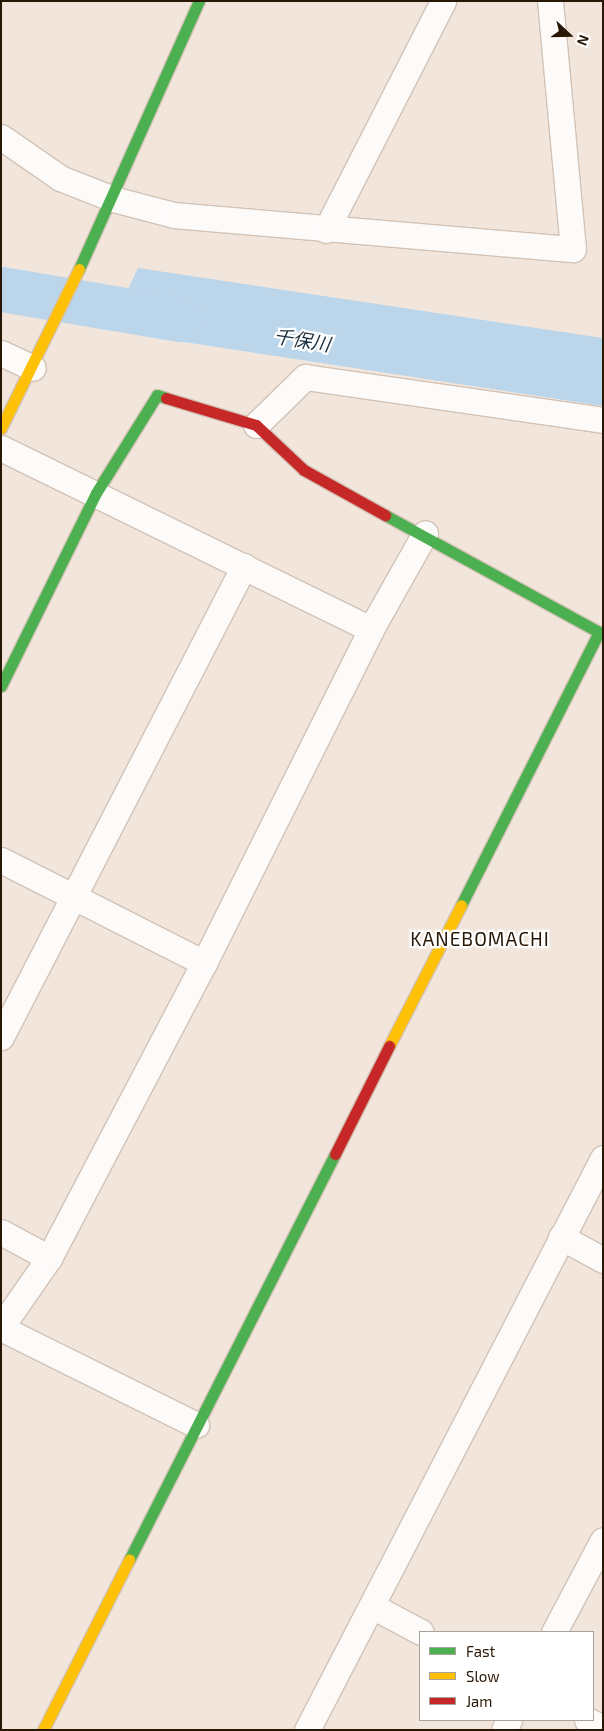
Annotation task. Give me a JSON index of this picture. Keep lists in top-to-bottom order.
{
  "districts": ["KANEBOMACHI"],
  "water": ["千保川"],
  "legend": ["Fast", "Slow", "Jam"],
  "north": "right"
}
